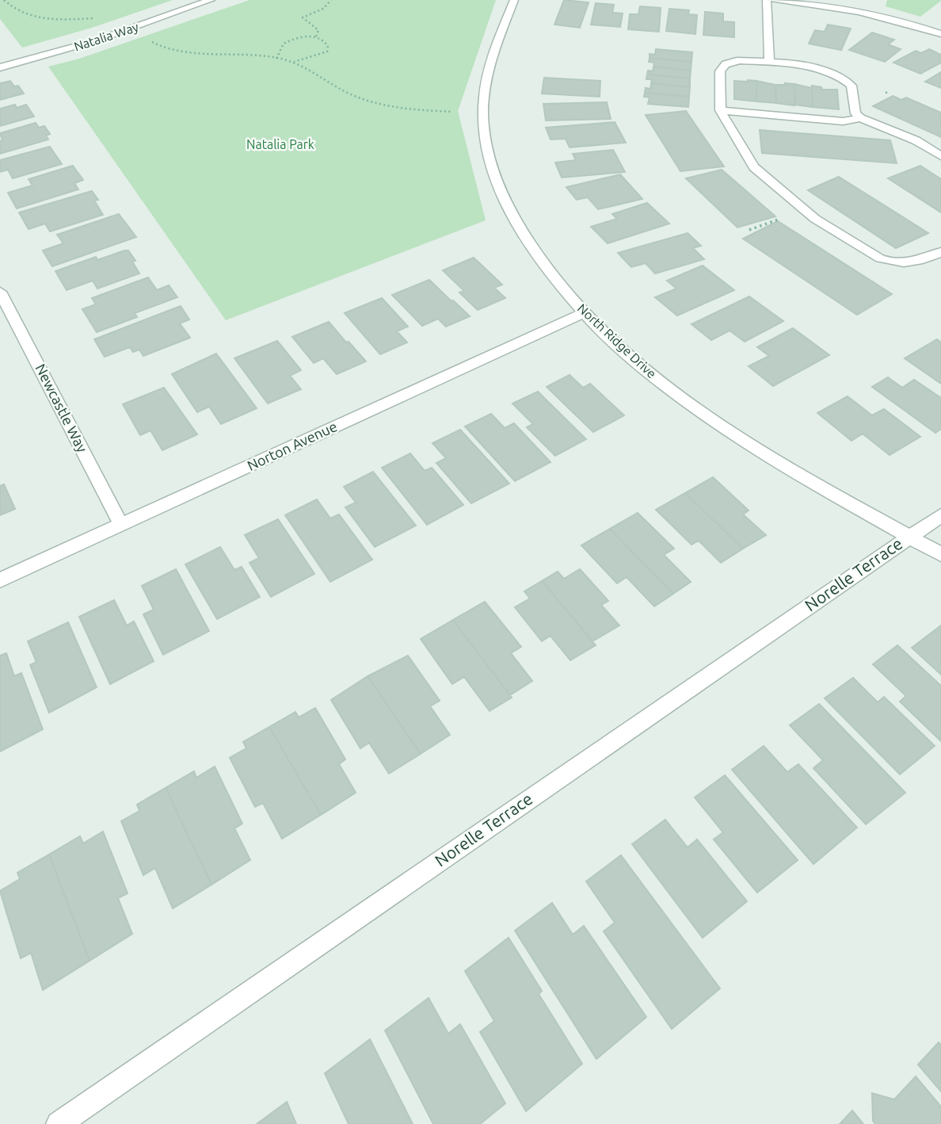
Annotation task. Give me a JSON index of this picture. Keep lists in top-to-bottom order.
{
  "streets": {
    "street": [
      "Natalia Way",
      "North Ridge Drive",
      "Newcastle Way",
      "Norton Avenue",
      "Norelle Terrace"
    ]
  },
  "crossings": [
    ["North Ridge Drive", "Norton Avenue"],
    ["North Ridge Drive", "Norelle Terrace"],
    ["Newcastle Way", "Norton Avenue"]
  ],
  "parks": ["Natalia Park"]
}
